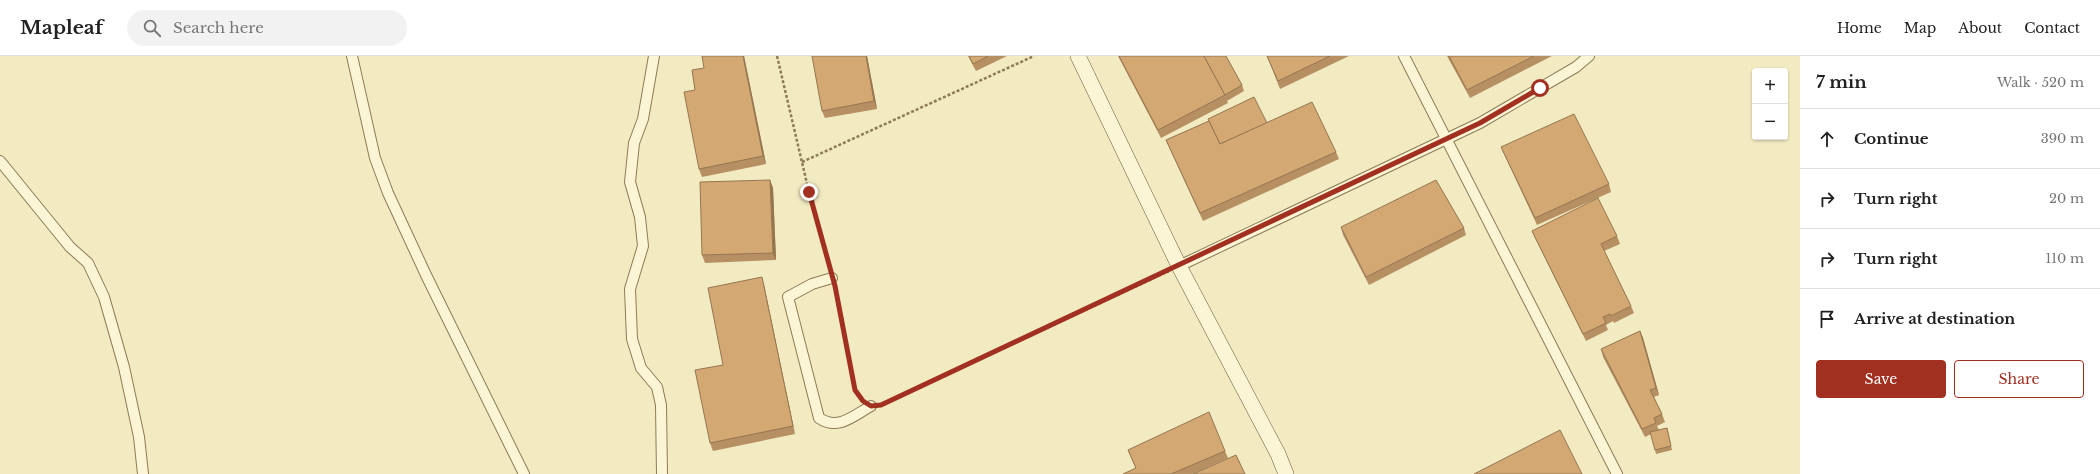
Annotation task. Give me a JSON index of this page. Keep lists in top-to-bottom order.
{
  "page": {
    "header": "Mapleaf",
    "search": "Search here",
    "nav": [
      "Home",
      "Map",
      "About",
      "Contact"
    ],
    "heading": ["7 min", "Walk · 520 m"],
    "map_buttons": ["+", "−"],
    "list": [
      ["Continue", "390 m"],
      ["Turn right", "20 m"],
      ["Turn right", "110 m"],
      "Arrive at destination"
    ],
    "buttons": ["Save", "Share"]
  }
}
